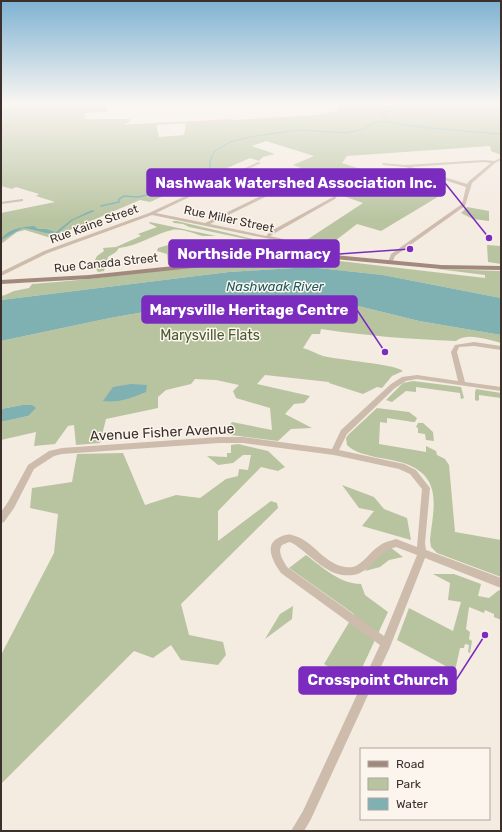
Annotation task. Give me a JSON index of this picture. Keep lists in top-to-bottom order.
{
  "streets": {
    "main road": ["Rue Canada Street"],
    "street": ["Rue Miller Street", "Rue Kaine Street", "Avenue Fisher Avenue"]
  },
  "crossings": [
    ["Rue Miller Street", "Rue Kaine Street"],
    ["Rue Miller Street", "Rue Canada Street"]
  ],
  "water": ["Nashwaak River"],
  "parks": ["Marysville Flats"],
  "places": [
    "Nashwaak Watershed Association Inc.",
    "Northside Pharmacy",
    "Marysville Heritage Centre",
    "Crosspoint Church"
  ],
  "legend": ["Road", "Park", "Water"]
}
